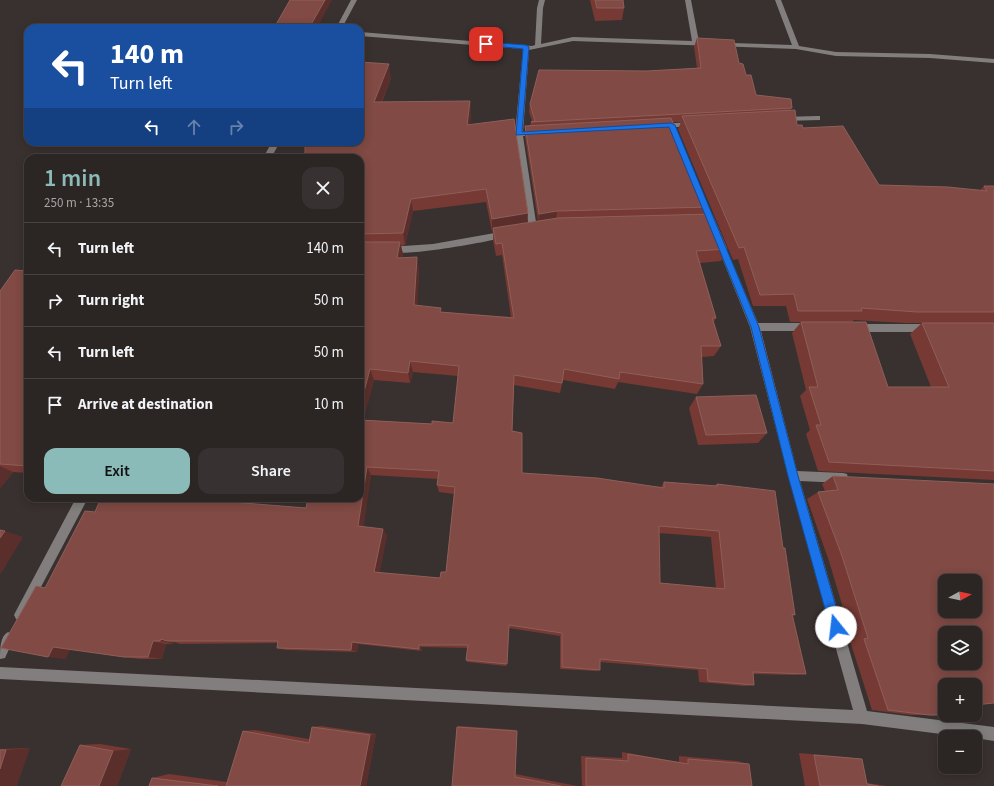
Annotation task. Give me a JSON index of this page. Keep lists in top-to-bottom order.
{
  "north": "right",
  "page": {
    "turn": ["140 m", "Turn left"],
    "heading": ["1 min", "250 m · 13:35"],
    "list": [
      {
        "name": "Turn left",
        "value": "140 m"
      },
      {
        "name": "Turn right",
        "value": "50 m"
      },
      {
        "name": "Turn left",
        "value": "50 m"
      },
      {
        "name": "Arrive at destination",
        "value": "10 m"
      }
    ],
    "buttons": ["Exit", "Share"],
    "map_buttons": ["+", "−"]
  }
}
